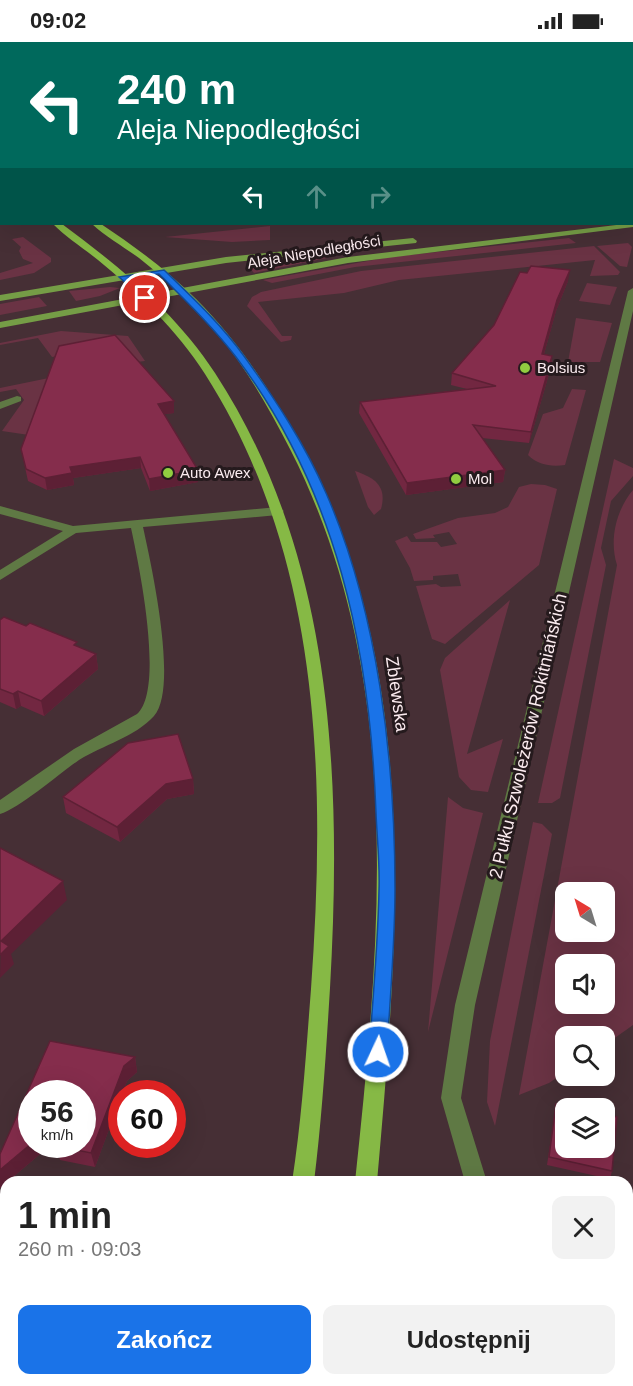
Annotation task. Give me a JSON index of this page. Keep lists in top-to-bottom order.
{
  "streets": {
    "main road": ["Zblewska"],
    "street": ["Aleja Niepodległości", "2 Pułku Szwoleżerów Rokitniańskich"]
  },
  "crossings": [
    ["Aleja Niepodległości", "Zblewska"]
  ],
  "places": ["Bolsius", "Auto Awex", "Mol"],
  "north": "top left",
  "page": {
    "status": "09:02",
    "turn": ["240 m", "Aleja Niepodległości"],
    "speed": "56 km/h",
    "limit": "60",
    "heading": ["1 min", "260 m · 09:03"],
    "buttons": ["Zakończ", "Udostępnij"]
  }
}
